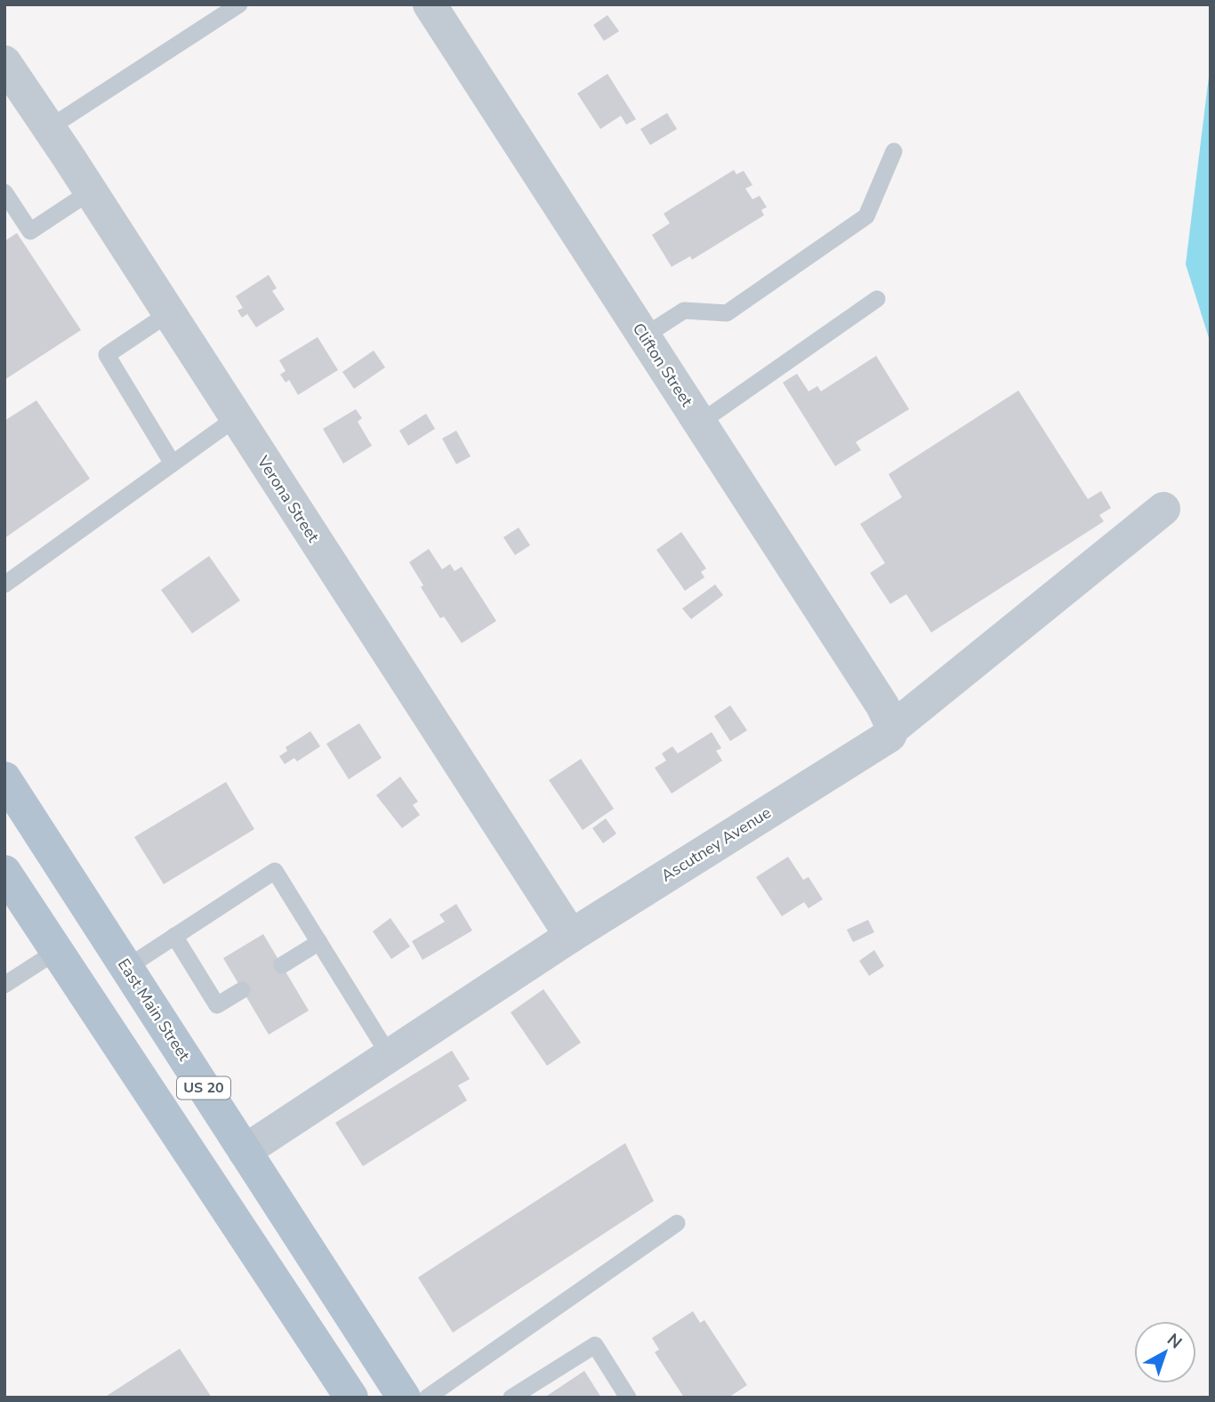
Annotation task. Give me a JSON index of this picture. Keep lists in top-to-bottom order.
{
  "streets": {
    "main road": ["East Main Street", "US 20"],
    "street": ["Clifton Street", "Verona Street", "Ascutney Avenue"]
  },
  "crossings": [
    ["Clifton Street", "Ascutney Avenue"],
    ["Verona Street", "Ascutney Avenue"],
    ["Ascutney Avenue", "East Main Street"]
  ],
  "north": "top right"
}
